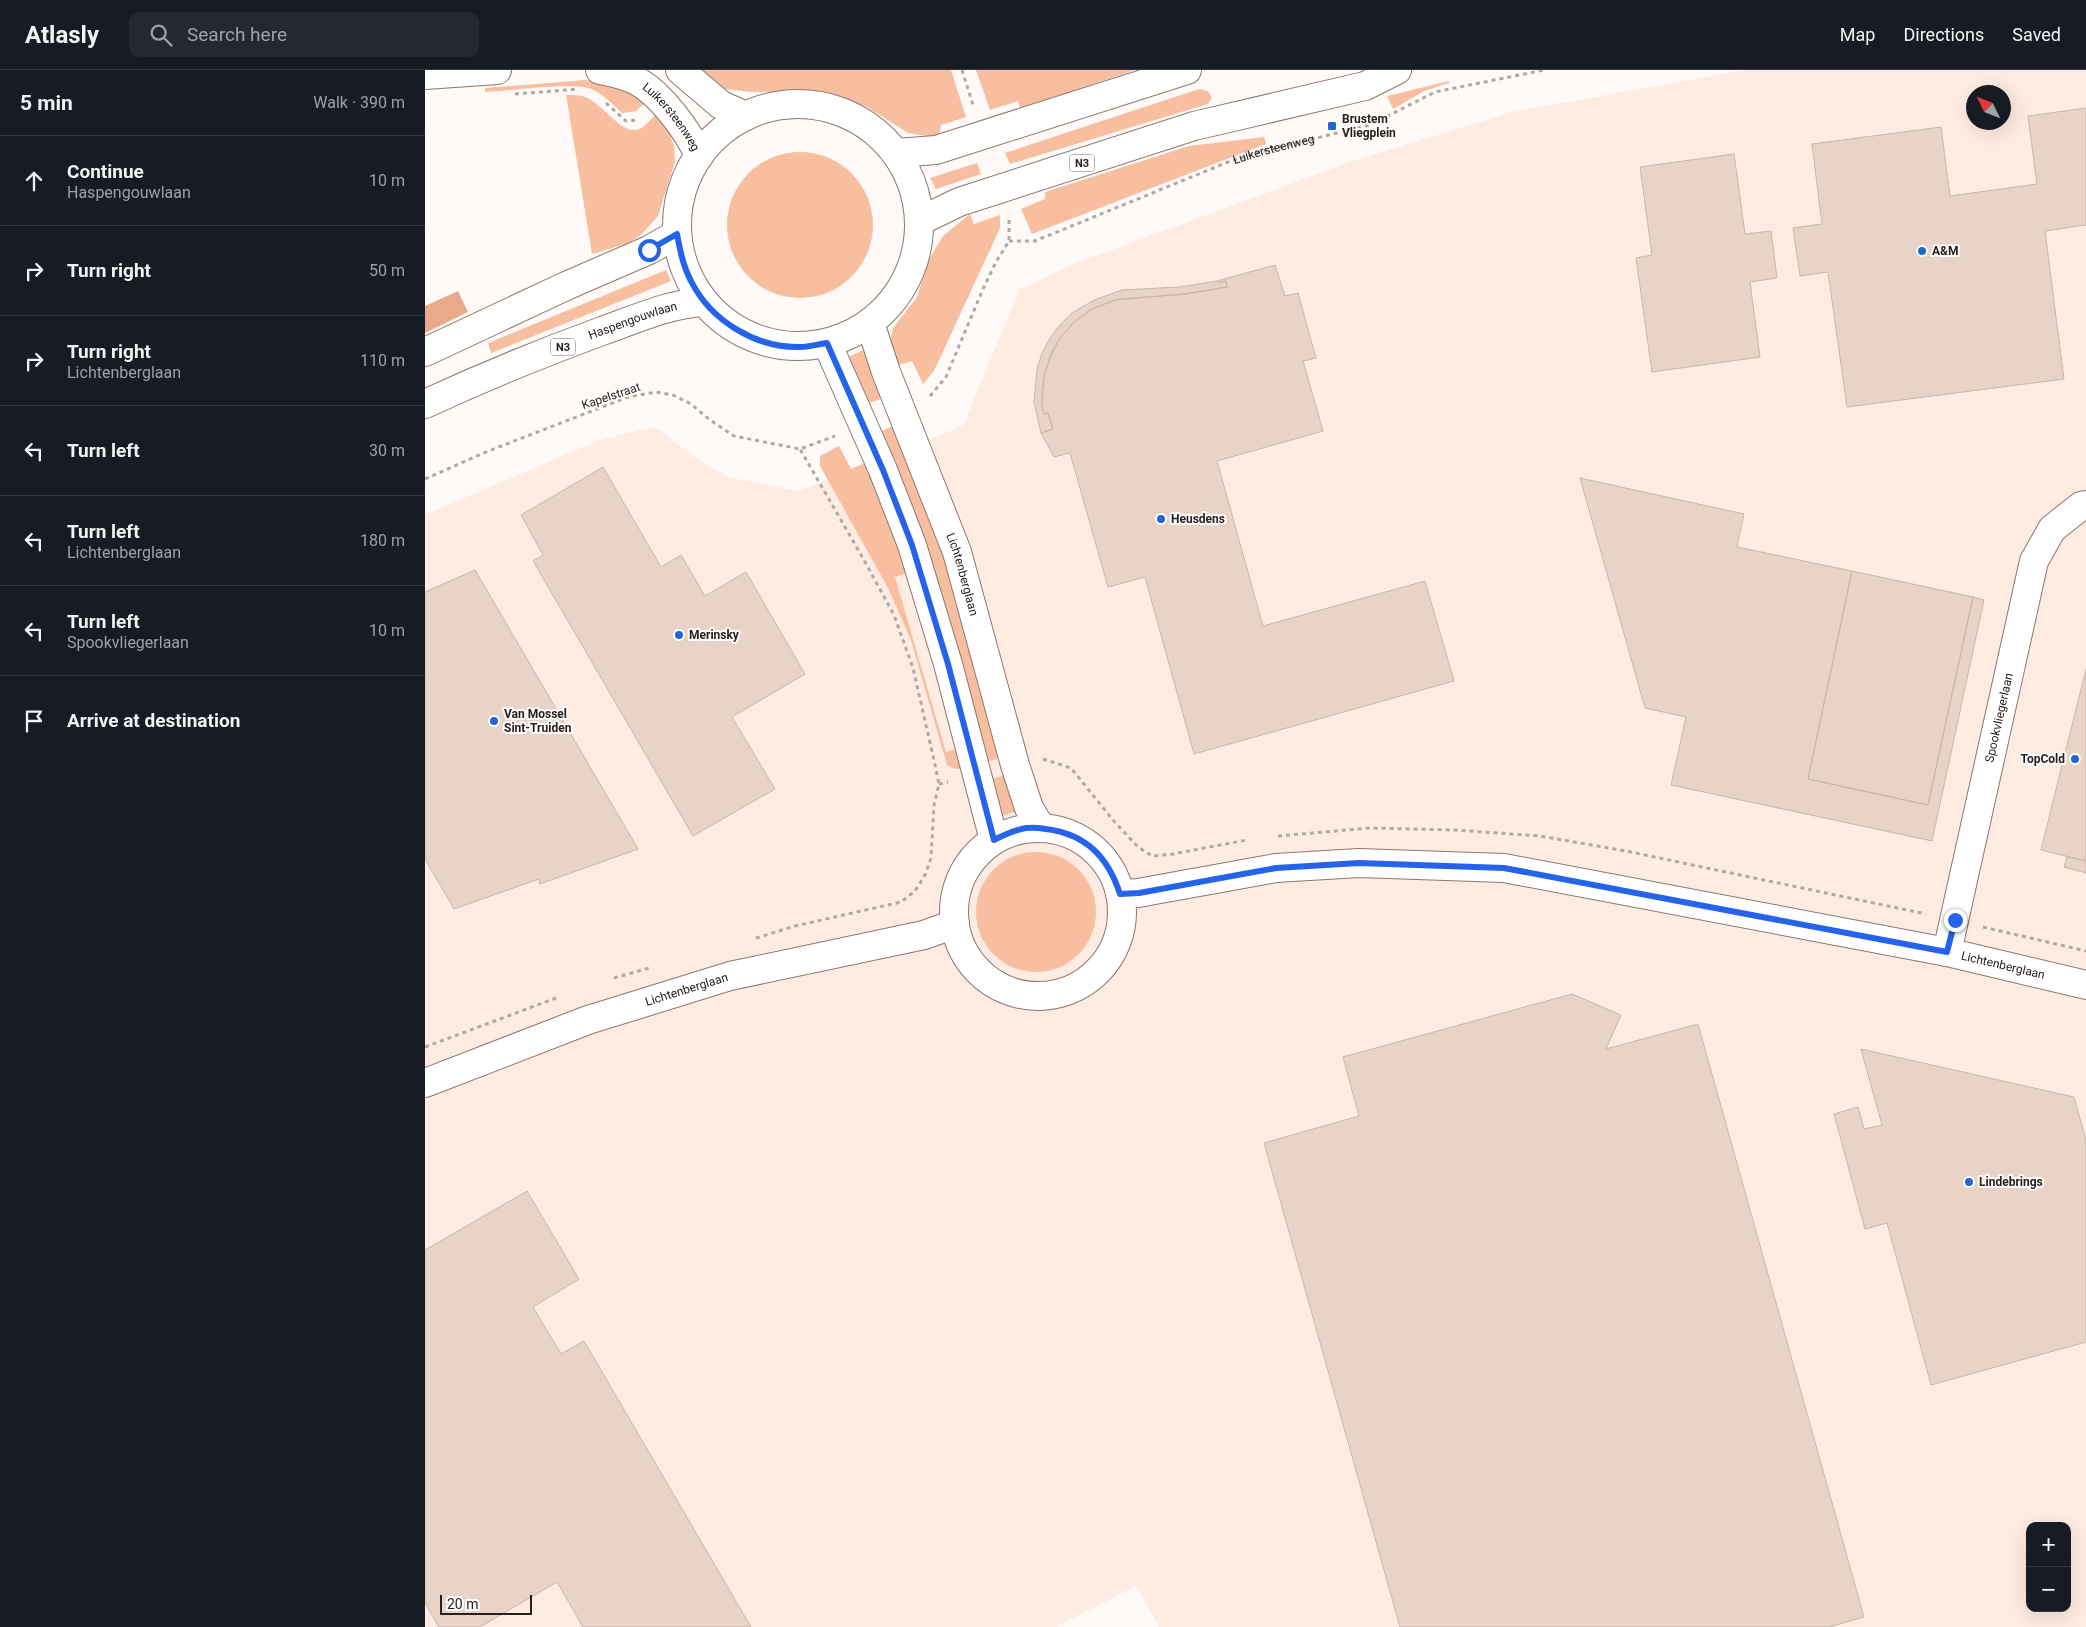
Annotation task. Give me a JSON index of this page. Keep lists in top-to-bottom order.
{
  "streets": {
    "street": [
      "Luikersteenweg",
      "N3",
      "Haspengouwlaan",
      "Lichtenberglaan",
      "Spookvliegerlaan"
    ],
    "path": ["Kapelstraat"]
  },
  "crossings": [
    ["Lichtenberglaan", "Spookvliegerlaan"]
  ],
  "places": {
    "transit": ["Brustem Vliegplein"],
    "other": [
      "A&M",
      "Heusdens",
      "Merinsky",
      "Van Mossel Sint-Truiden",
      "TopCold",
      "Lindebrings"
    ]
  },
  "scale_bar": "20 m",
  "north": "top left",
  "page": {
    "header": "Atlasly",
    "search": "Search here",
    "nav": ["Map", "Directions", "Saved"],
    "heading": ["5 min", "Walk · 390 m"],
    "list": [
      ["Continue", "Haspengouwlaan", "10 m"],
      ["Turn right", "50 m"],
      ["Turn right", "Lichtenberglaan", "110 m"],
      ["Turn left", "30 m"],
      ["Turn left", "Lichtenberglaan", "180 m"],
      ["Turn left", "Spookvliegerlaan", "10 m"],
      "Arrive at destination"
    ],
    "map_buttons": ["+", "−"],
    "scale": "20 m"
  }
}
